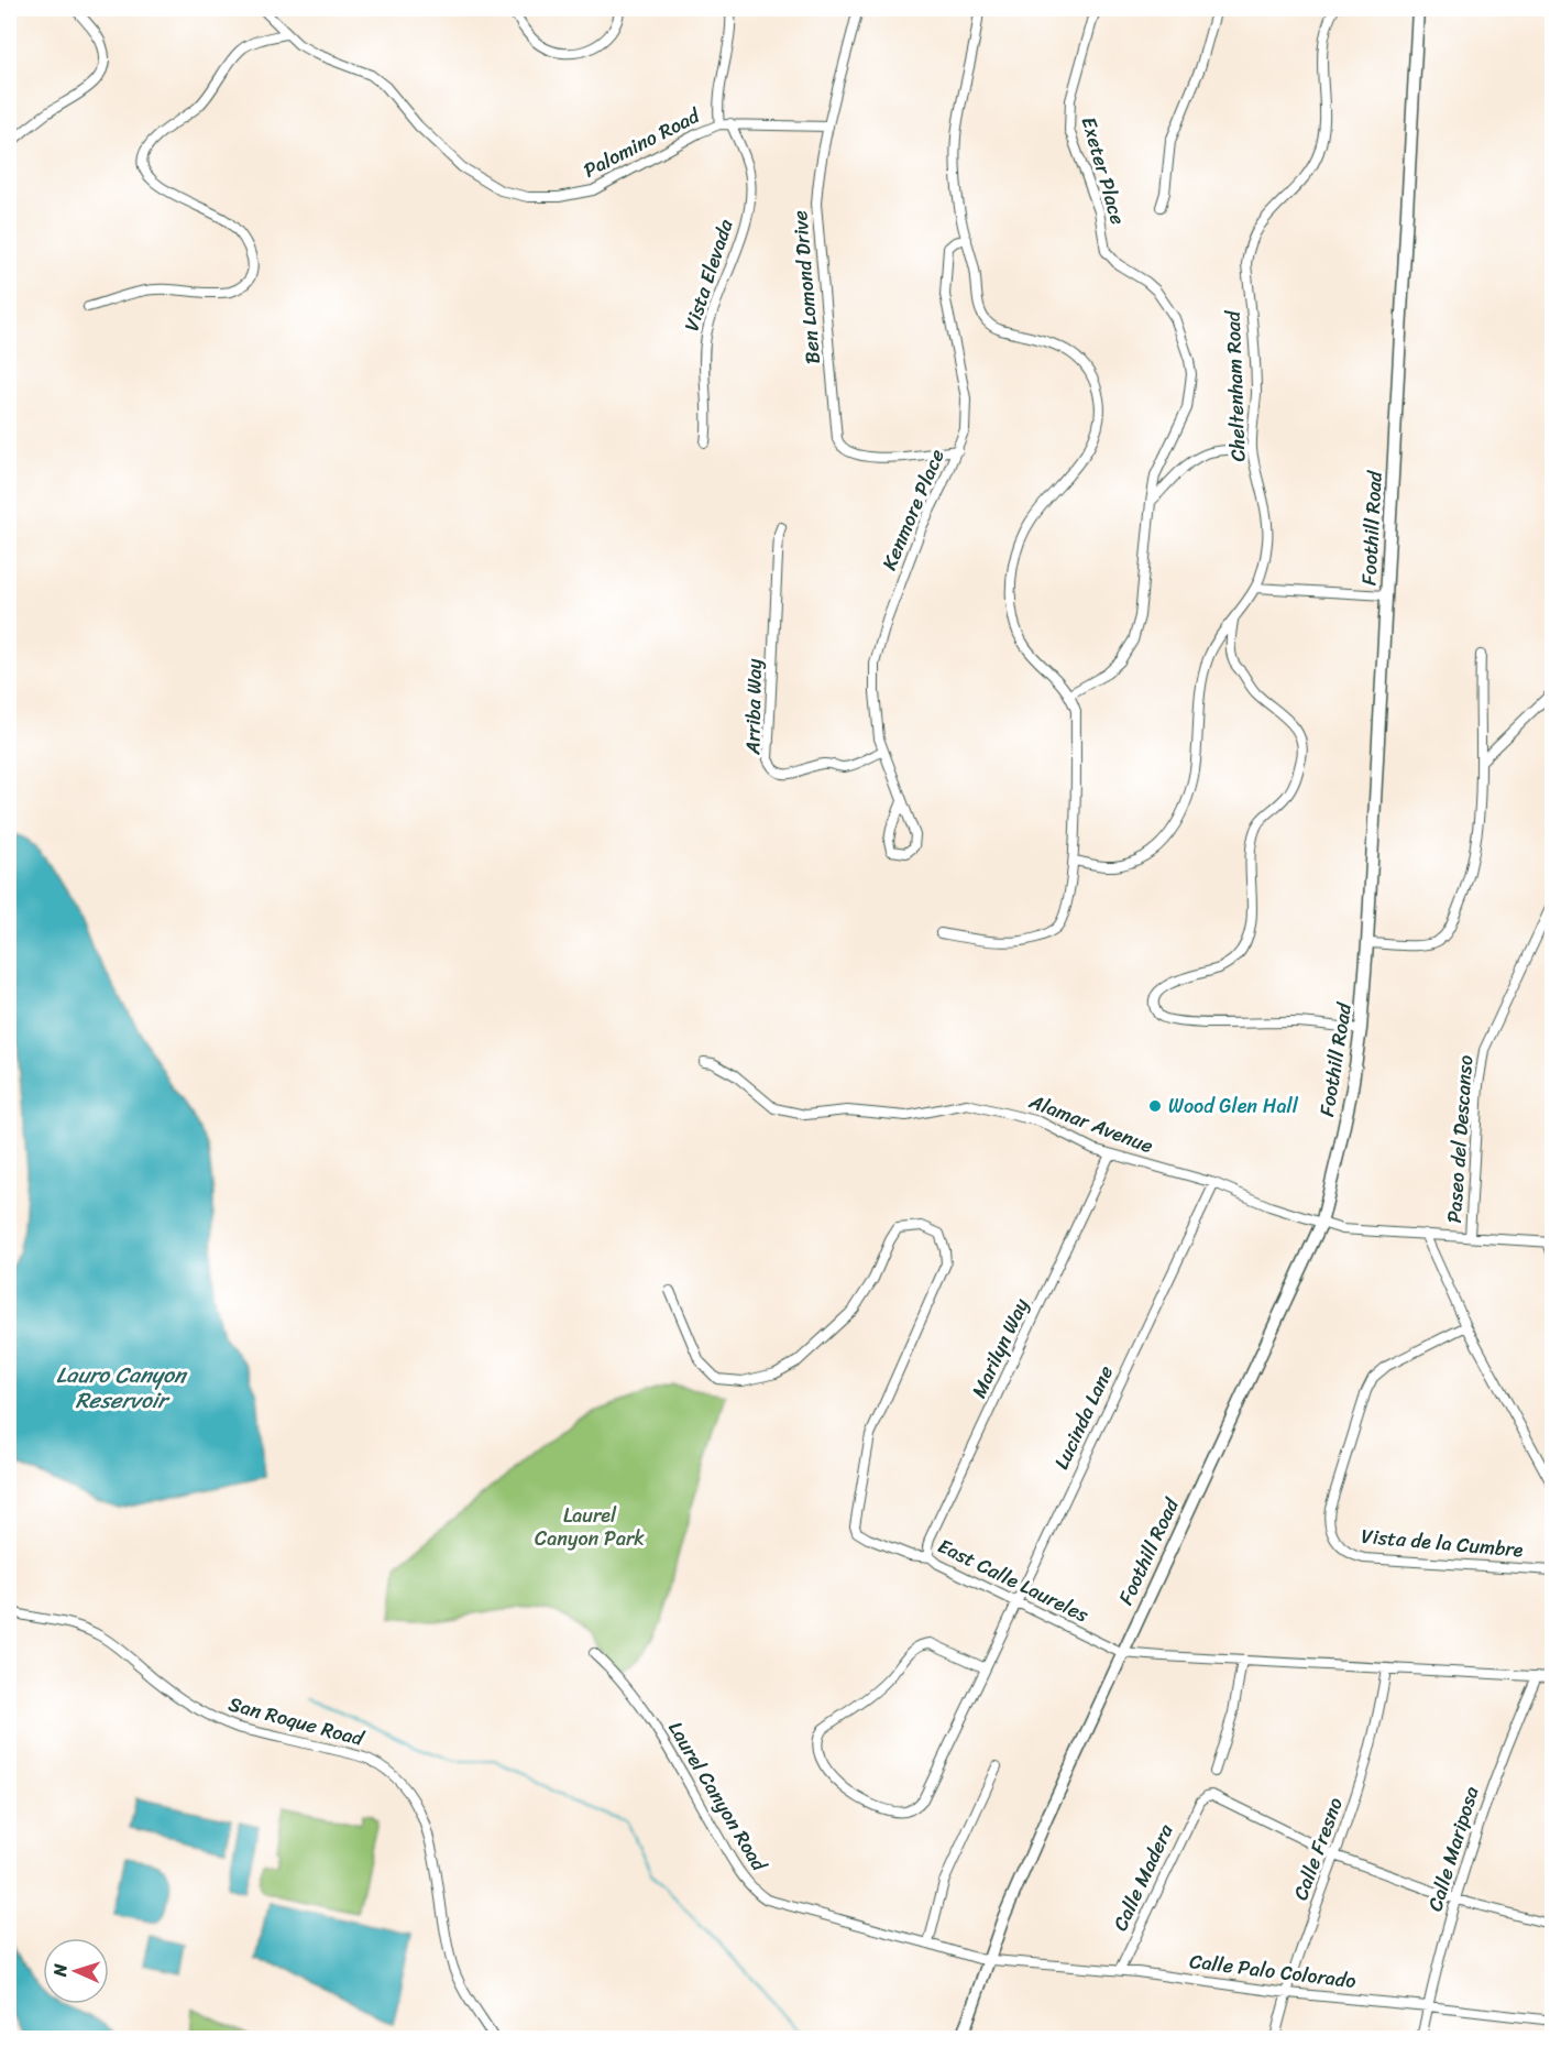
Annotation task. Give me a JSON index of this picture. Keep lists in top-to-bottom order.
{
  "streets": {
    "main road": ["Foothill Road"],
    "street": [
      "Palomino Road",
      "Exeter Place",
      "Vista Elevada",
      "Ben Lomond Drive",
      "Cheltenham Road",
      "Kenmore Place",
      "Arriba Way",
      "Alamar Avenue",
      "Paseo del Descanso",
      "Marilyn Way",
      "Lucinda Lane",
      "Vista de la Cumbre",
      "East Calle Laureles",
      "San Roque Road",
      "Laurel Canyon Road",
      "Calle Fresno",
      "Calle Mariposa",
      "Calle Madera",
      "Calle Palo Colorado"
    ]
  },
  "crossings": [
    ["Palomino Road", "Vista Elevada"],
    ["Palomino Road", "Ben Lomond Drive"],
    ["Ben Lomond Drive", "Kenmore Place"],
    ["Kenmore Place", "Arriba Way"],
    ["Foothill Road", "Alamar Avenue"],
    ["Foothill Road", "East Calle Laureles"],
    ["Foothill Road", "Laurel Canyon Road"],
    ["Foothill Road", "Calle Palo Colorado"],
    ["Alamar Avenue", "Paseo del Descanso"],
    ["Alamar Avenue", "Marilyn Way"],
    ["Alamar Avenue", "Lucinda Lane"],
    ["Paseo del Descanso", "Vista de la Cumbre"],
    ["Marilyn Way", "East Calle Laureles"],
    ["Lucinda Lane", "East Calle Laureles"],
    ["East Calle Laureles", "Calle Fresno"],
    ["East Calle Laureles", "Calle Mariposa"],
    ["Laurel Canyon Road", "Calle Palo Colorado"],
    ["Calle Fresno", "Calle Madera"],
    ["Calle Fresno", "Calle Palo Colorado"],
    ["Calle Mariposa", "Calle Palo Colorado"],
    ["Calle Madera", "Calle Palo Colorado"]
  ],
  "water": ["Lauro Canyon Reservoir"],
  "parks": ["Laurel Canyon Park"],
  "places": ["Wood Glen Hall"],
  "north": "left"
}
